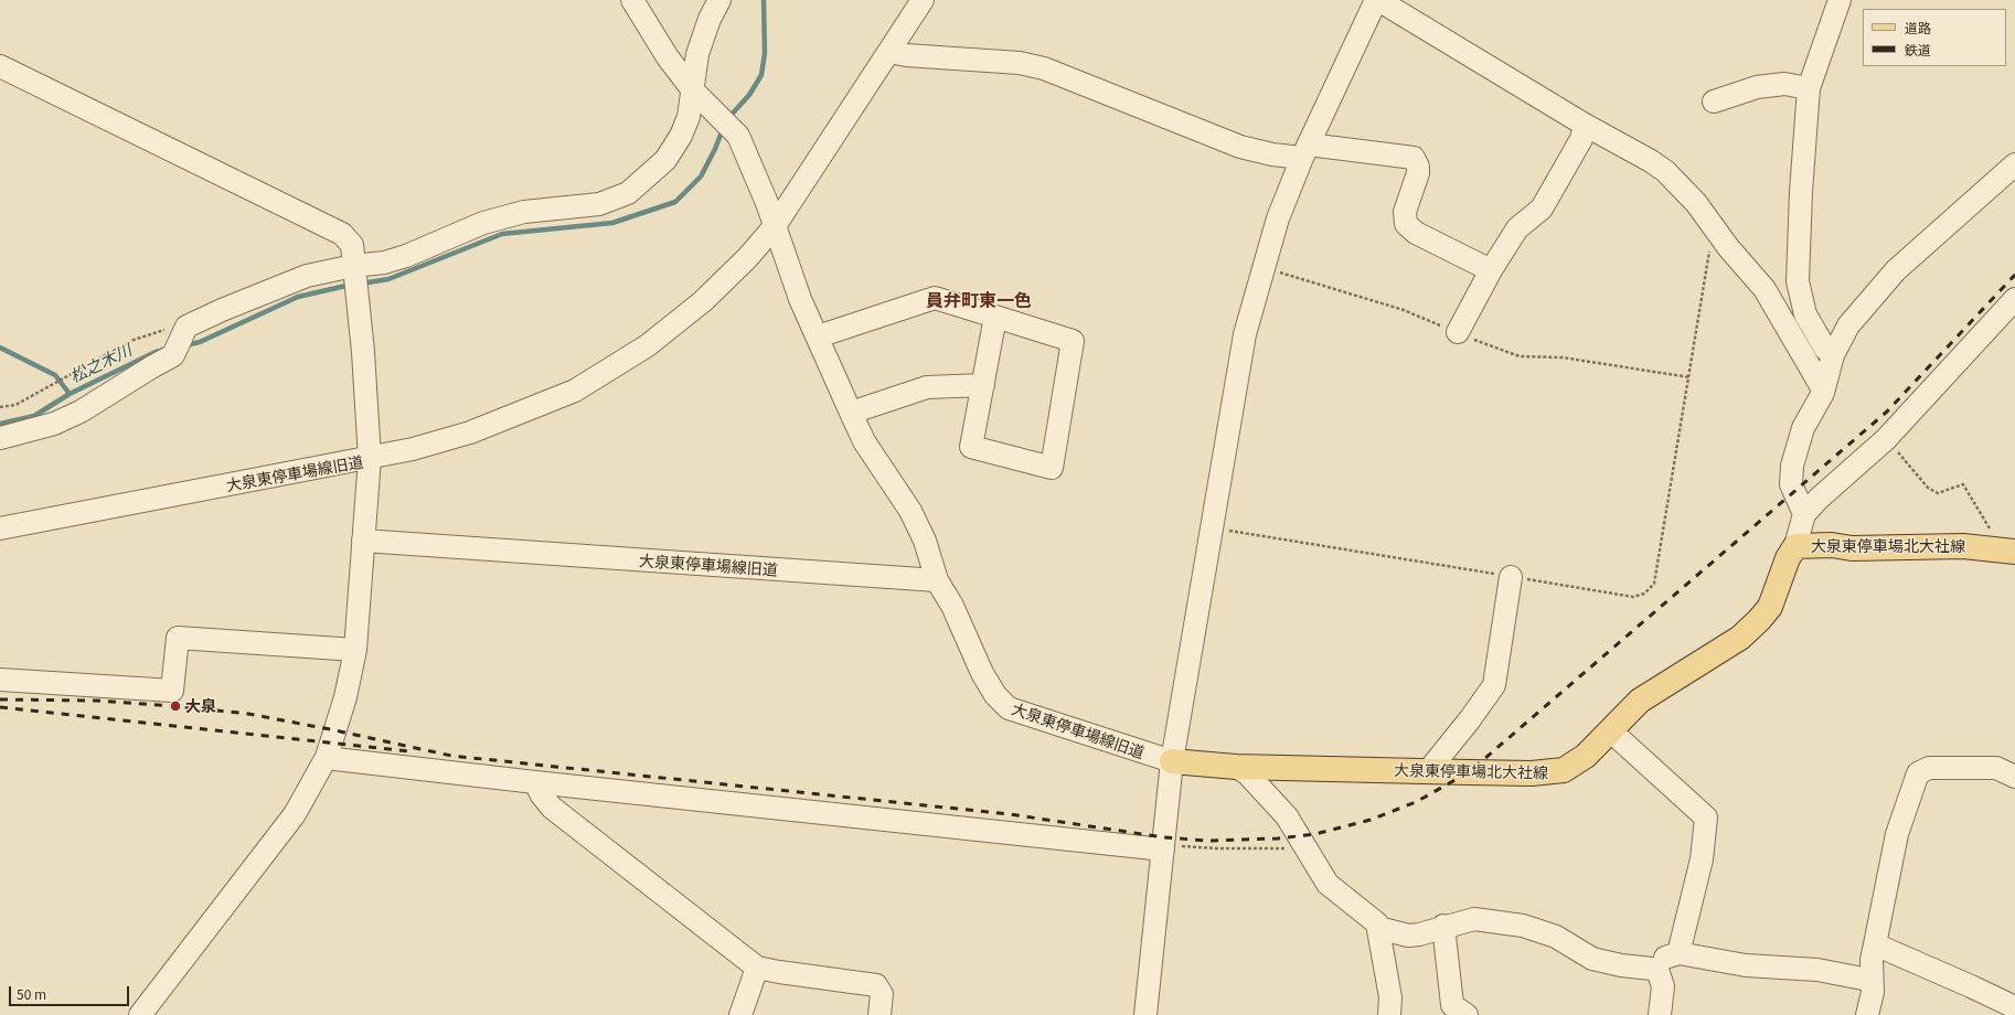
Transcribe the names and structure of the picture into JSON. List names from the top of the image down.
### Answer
{
  "streets": {
    "main road": ["大泉東停車場北大社線"],
    "street": ["大泉東停車場線旧道"]
  },
  "crossings": [
    ["大泉東停車場線旧道", "大泉東停車場北大社線"]
  ],
  "districts": ["員弁町東一色"],
  "water": ["松之木川"],
  "places": ["大泉"],
  "legend": ["道路", "鉄道"],
  "scale_bar": "50 m"
}
